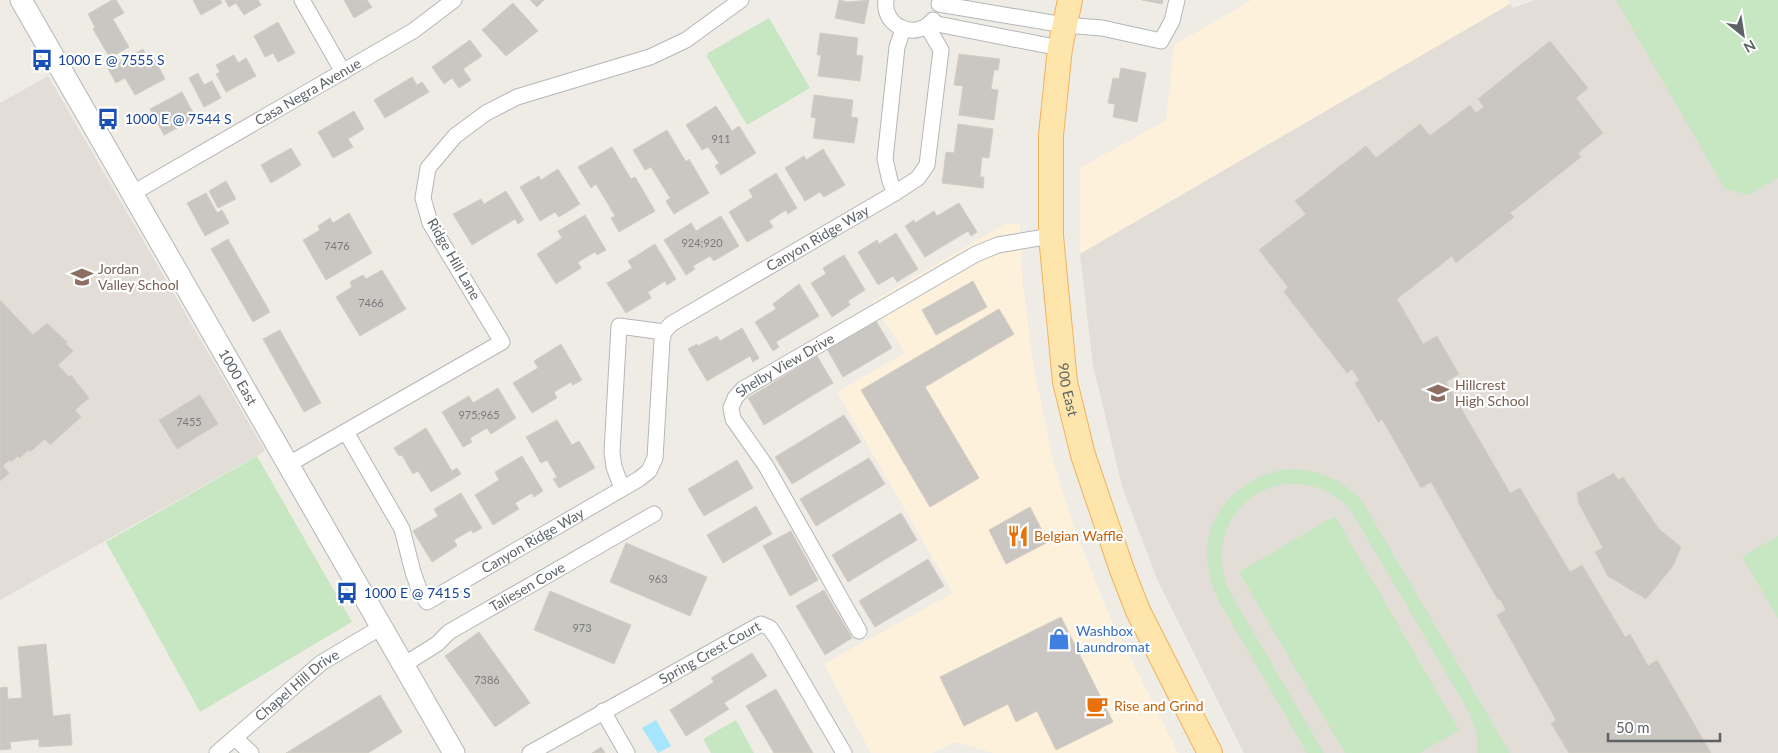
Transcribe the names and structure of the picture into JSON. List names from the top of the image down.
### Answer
{
  "streets": {
    "main road": ["900 East"],
    "street": [
      "Casa Negra Avenue",
      "Canyon Ridge Way",
      "Ridge Hill Lane",
      "Shelby View Drive",
      "1000 East",
      "Taliesen Cove",
      "Spring Crest Court",
      "Chapel Hill Drive"
    ]
  },
  "crossings": [
    ["Casa Negra Avenue", "1000 East"],
    ["Canyon Ridge Way", "Ridge Hill Lane"],
    ["Ridge Hill Lane", "1000 East"],
    ["Shelby View Drive", "900 East"],
    ["1000 East", "Taliesen Cove"],
    ["1000 East", "Chapel Hill Drive"]
  ],
  "places": {
    "bus stop": ["1000 E @ 7555 S", "1000 E @ 7544 S", "1000 E @ 7415 S"],
    "school or university": ["Jordan Valley School", "Hillcrest High School"],
    "restaurant": ["Belgian Waffle"],
    "shop": ["Washbox Laundromat"],
    "cafe": ["Rise and Grind"]
  },
  "house_numbers": [
    "911",
    "924;920",
    "7476",
    "7466",
    "975;965",
    "7455",
    "963",
    "973",
    "7386"
  ],
  "scale_bar": "50 m",
  "north": "bottom right"
}
